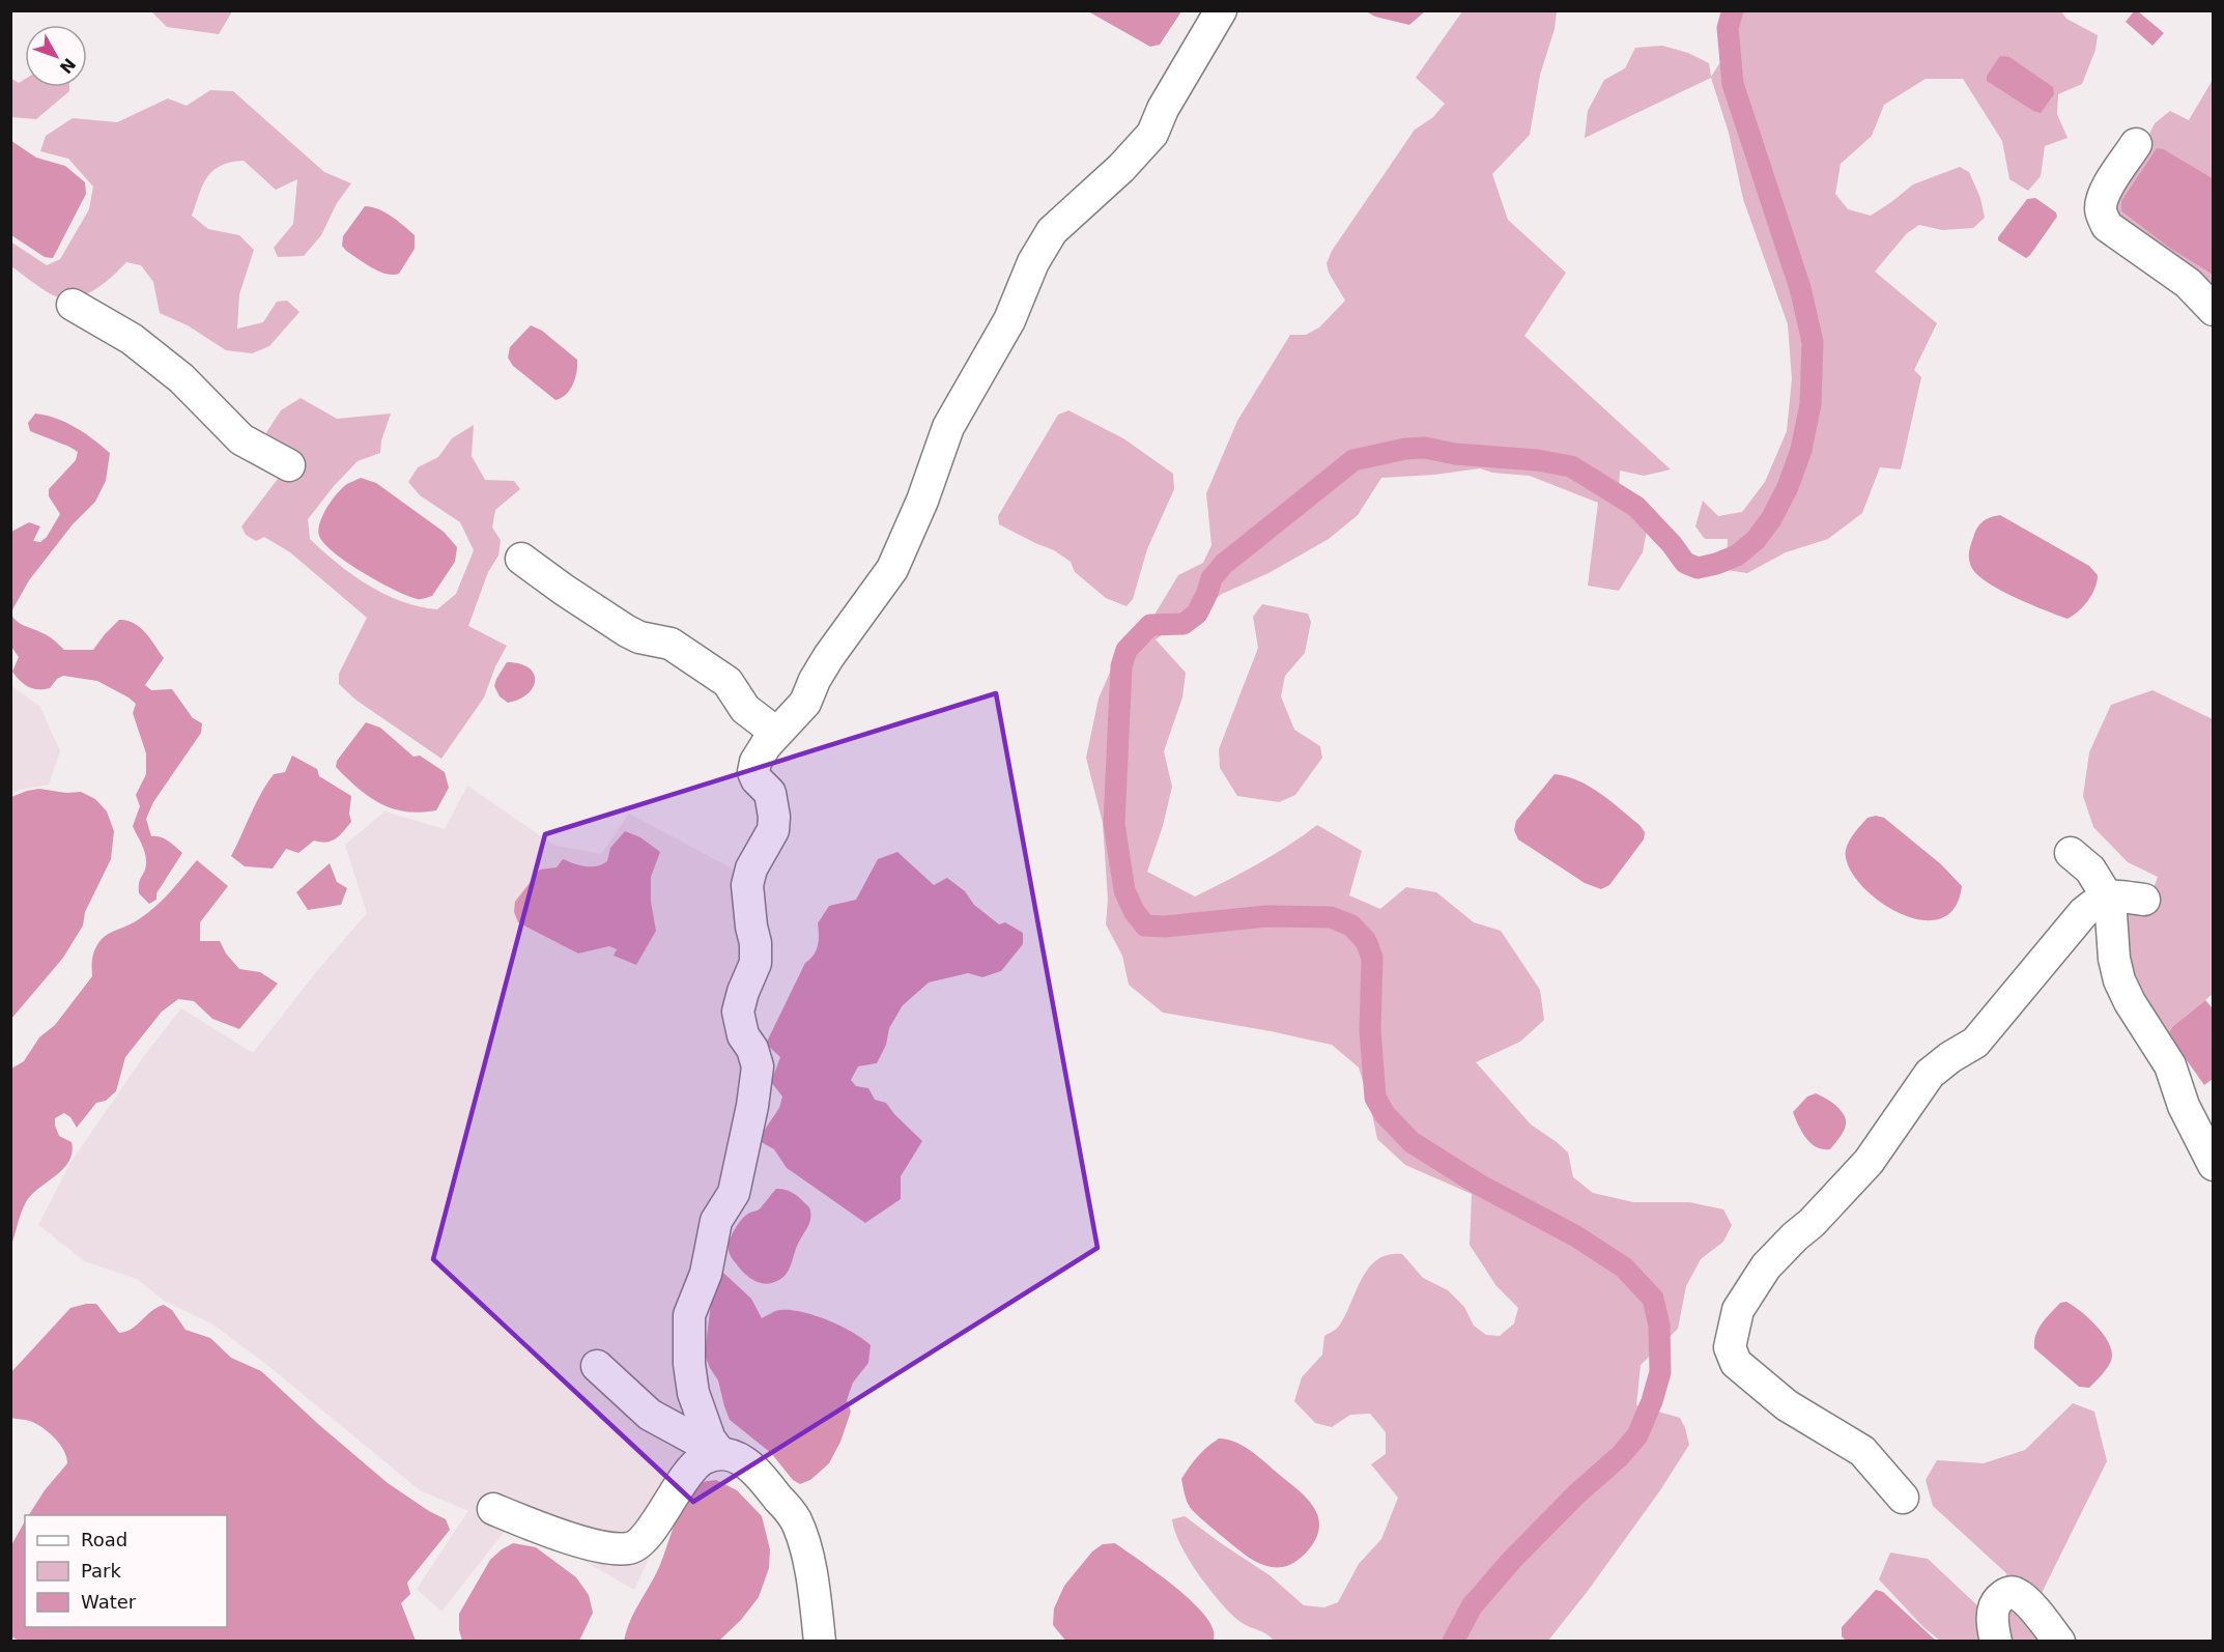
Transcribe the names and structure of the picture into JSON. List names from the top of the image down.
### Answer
{
  "legend": ["Road", "Park", "Water"],
  "north": "bottom right"
}
